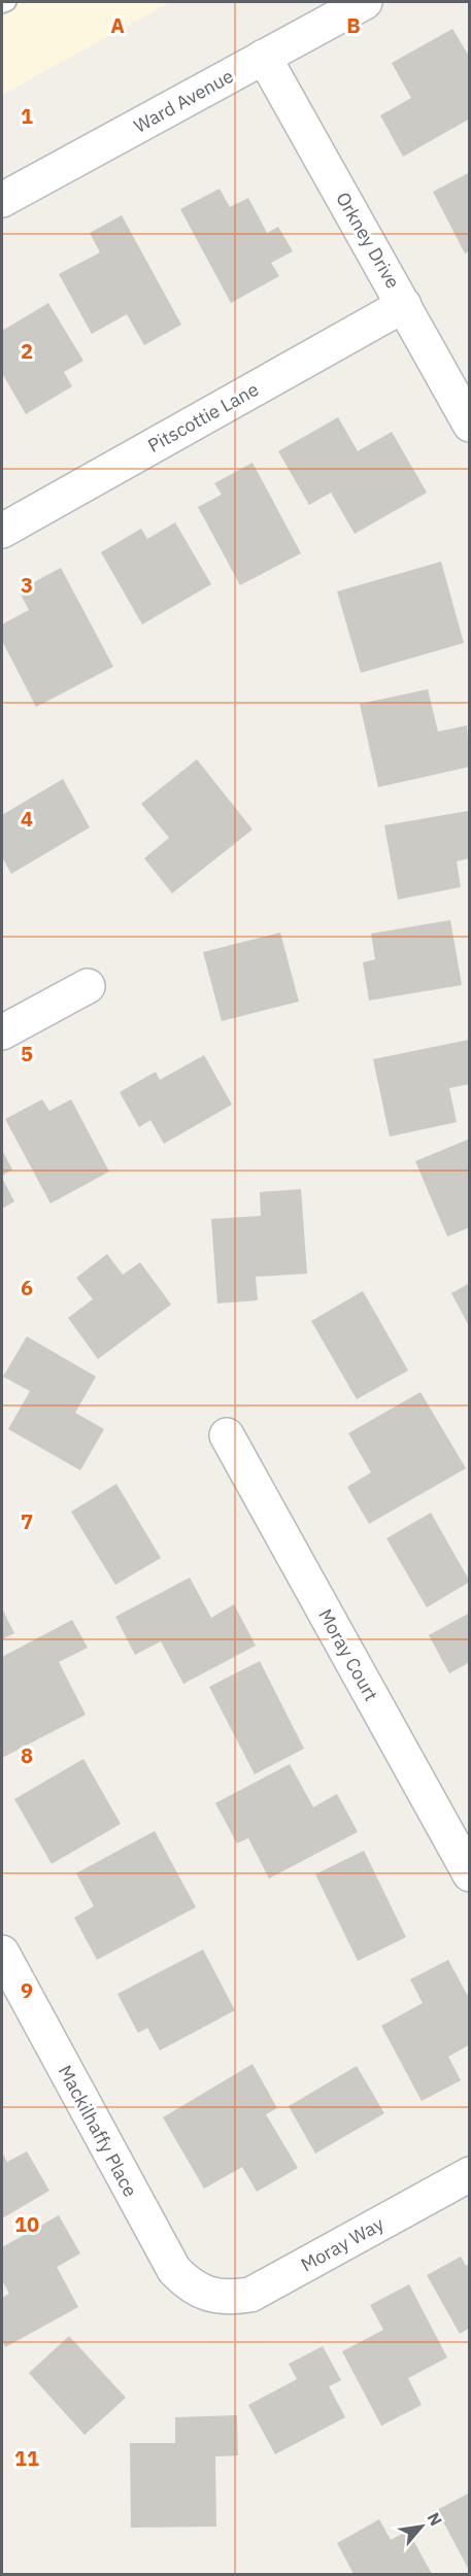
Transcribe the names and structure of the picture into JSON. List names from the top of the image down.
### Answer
{
  "streets": {
    "street": [
      "Ward Avenue",
      "Orkney Drive",
      "Pitscottie Lane",
      "Moray Court",
      "Mackilhaffy Place",
      "Moray Way"
    ]
  },
  "crossings": [
    ["Ward Avenue", "Orkney Drive"],
    ["Orkney Drive", "Pitscottie Lane"],
    ["Mackilhaffy Place", "Moray Way"]
  ],
  "north": "top right",
  "grid": {
    "columns": ["A", "B"],
    "rows": [
      "1",
      "2",
      "3",
      "4",
      "5",
      "6",
      "7",
      "8",
      "9",
      "10",
      "11"
    ]
  }
}
